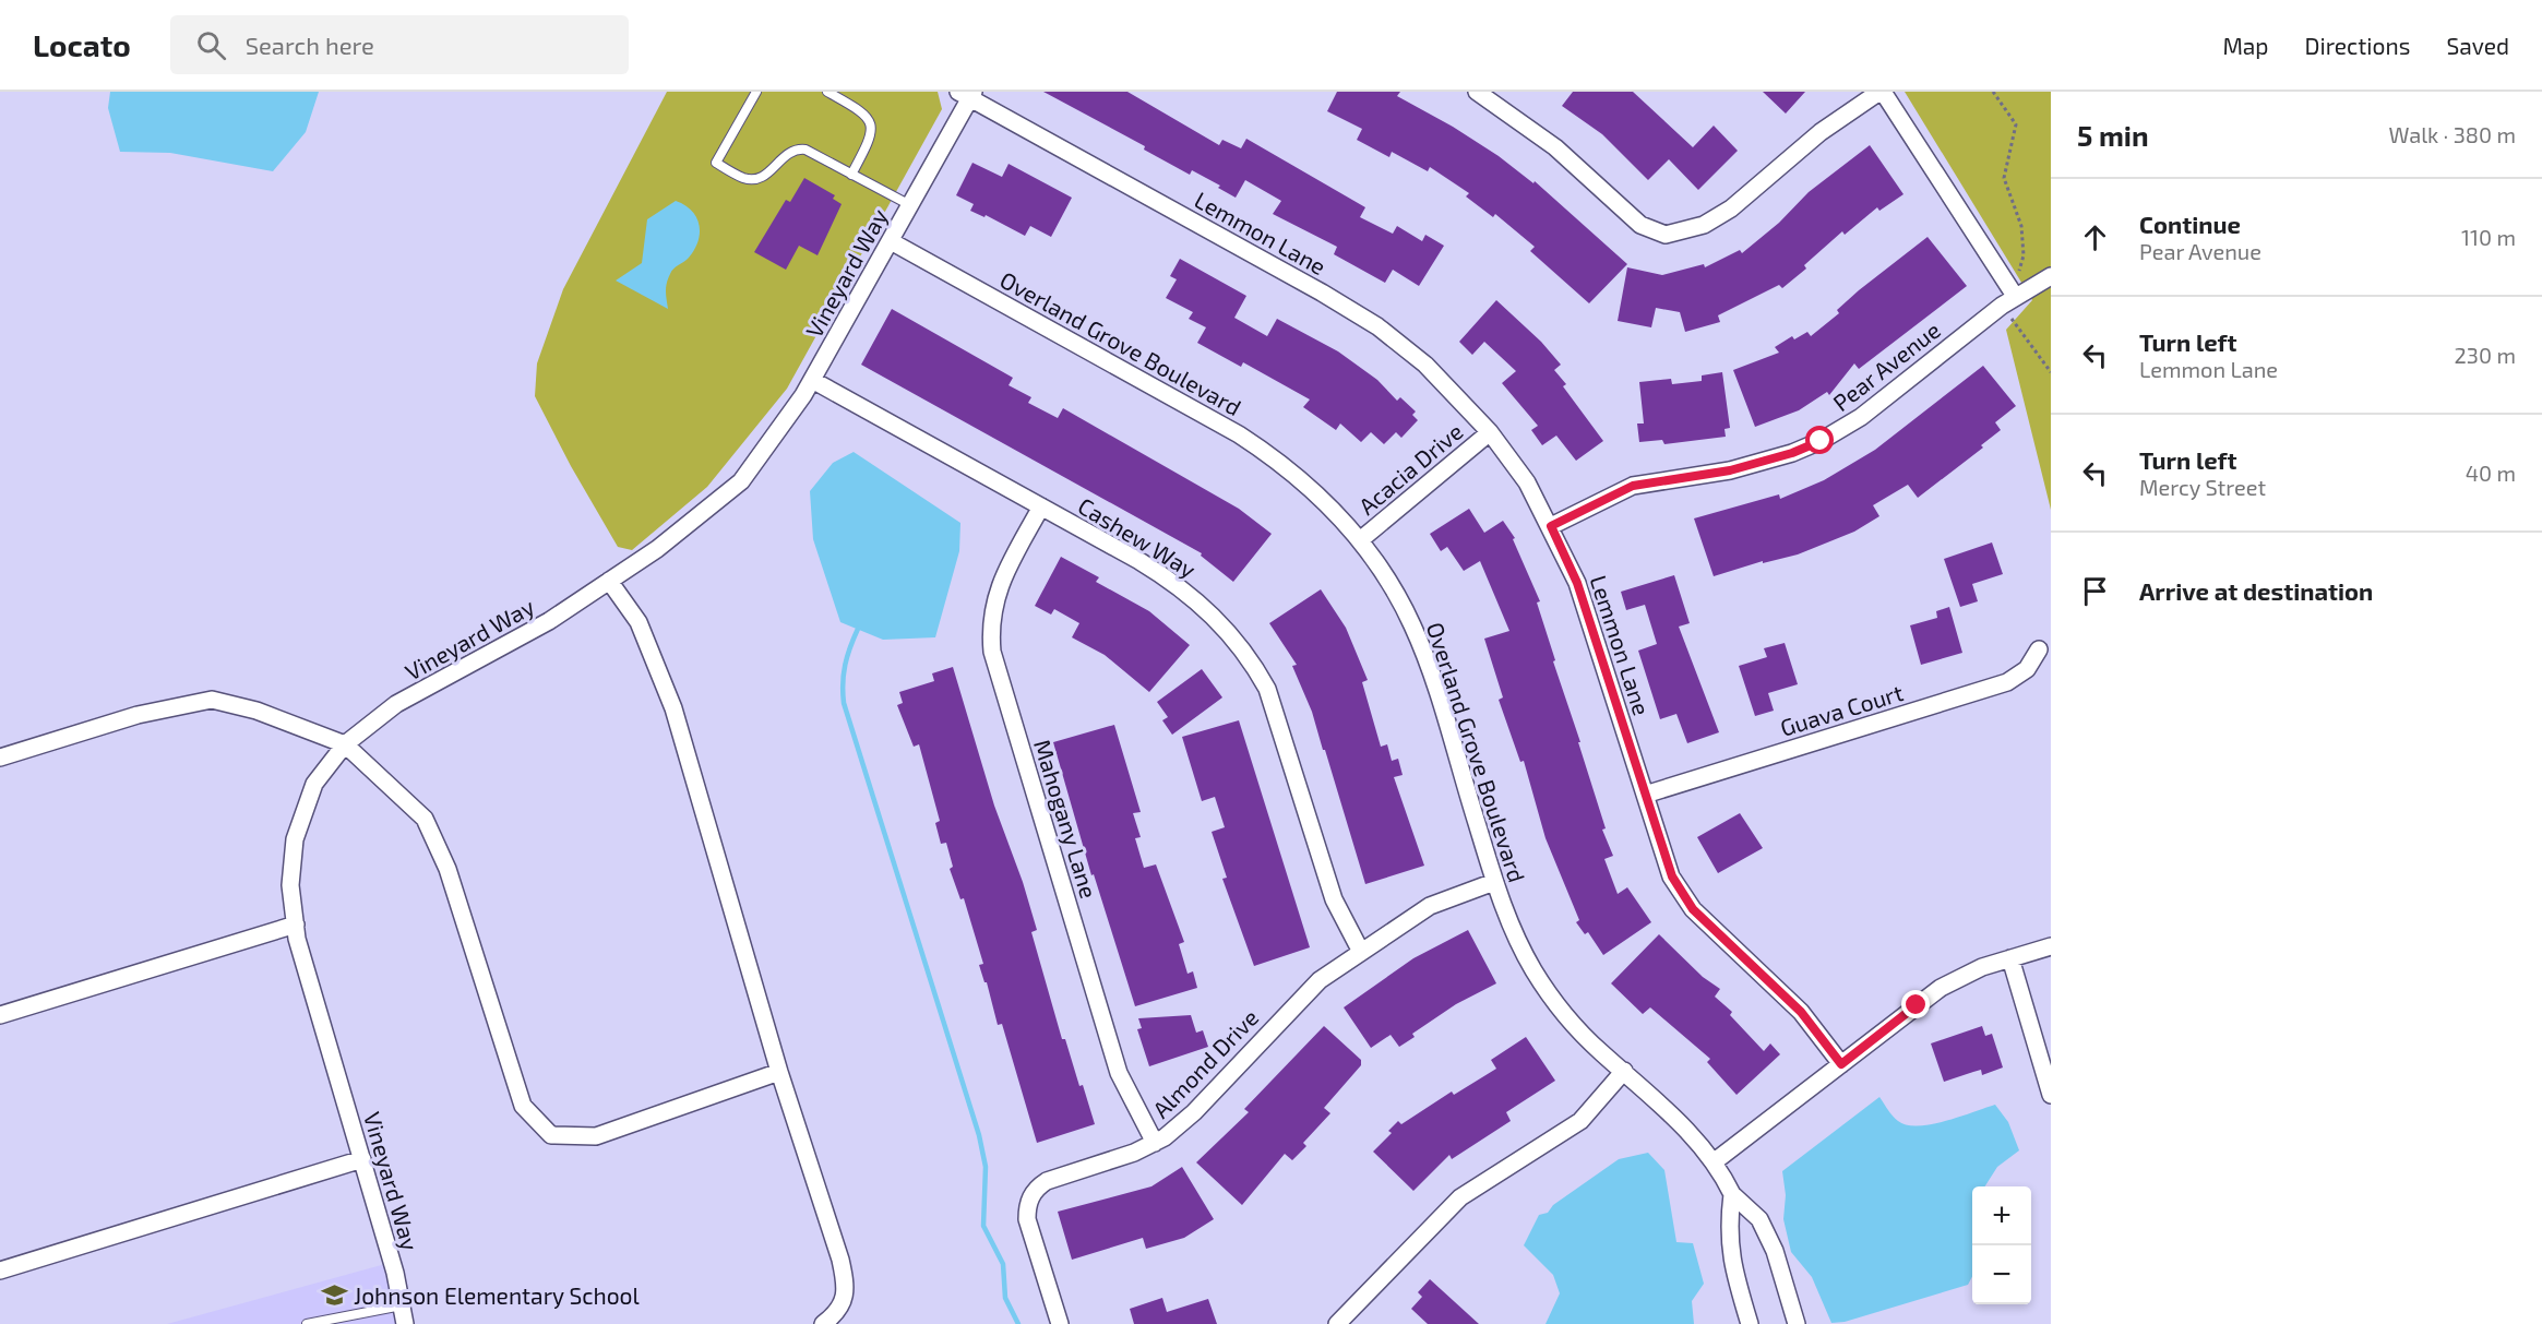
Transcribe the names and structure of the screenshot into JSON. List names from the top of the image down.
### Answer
{
  "streets": {
    "street": [
      "Lemmon Lane",
      "Vineyard Way",
      "Overland Grove Boulevard",
      "Pear Avenue",
      "Acacia Drive",
      "Cashew Way",
      "Guava Court",
      "Mahogany Lane",
      "Almond Drive"
    ]
  },
  "crossings": [
    ["Lemmon Lane", "Vineyard Way"],
    ["Lemmon Lane", "Pear Avenue"],
    ["Lemmon Lane", "Acacia Drive"],
    ["Lemmon Lane", "Guava Court"],
    ["Vineyard Way", "Overland Grove Boulevard"],
    ["Vineyard Way", "Cashew Way"],
    ["Overland Grove Boulevard", "Acacia Drive"],
    ["Overland Grove Boulevard", "Almond Drive"],
    ["Cashew Way", "Mahogany Lane"],
    ["Cashew Way", "Almond Drive"],
    ["Mahogany Lane", "Almond Drive"]
  ],
  "places": {
    "school or university": ["Johnson Elementary School"]
  },
  "page": {
    "header": "Locato",
    "search": "Search here",
    "nav": ["Map", "Directions", "Saved"],
    "heading": ["5 min", "Walk · 380 m"],
    "list": [
      ["Continue", "Pear Avenue", "110 m"],
      ["Turn left", "Lemmon Lane", "230 m"],
      ["Turn left", "Mercy Street", "40 m"],
      "Arrive at destination"
    ],
    "map_buttons": ["+", "−"]
  }
}
